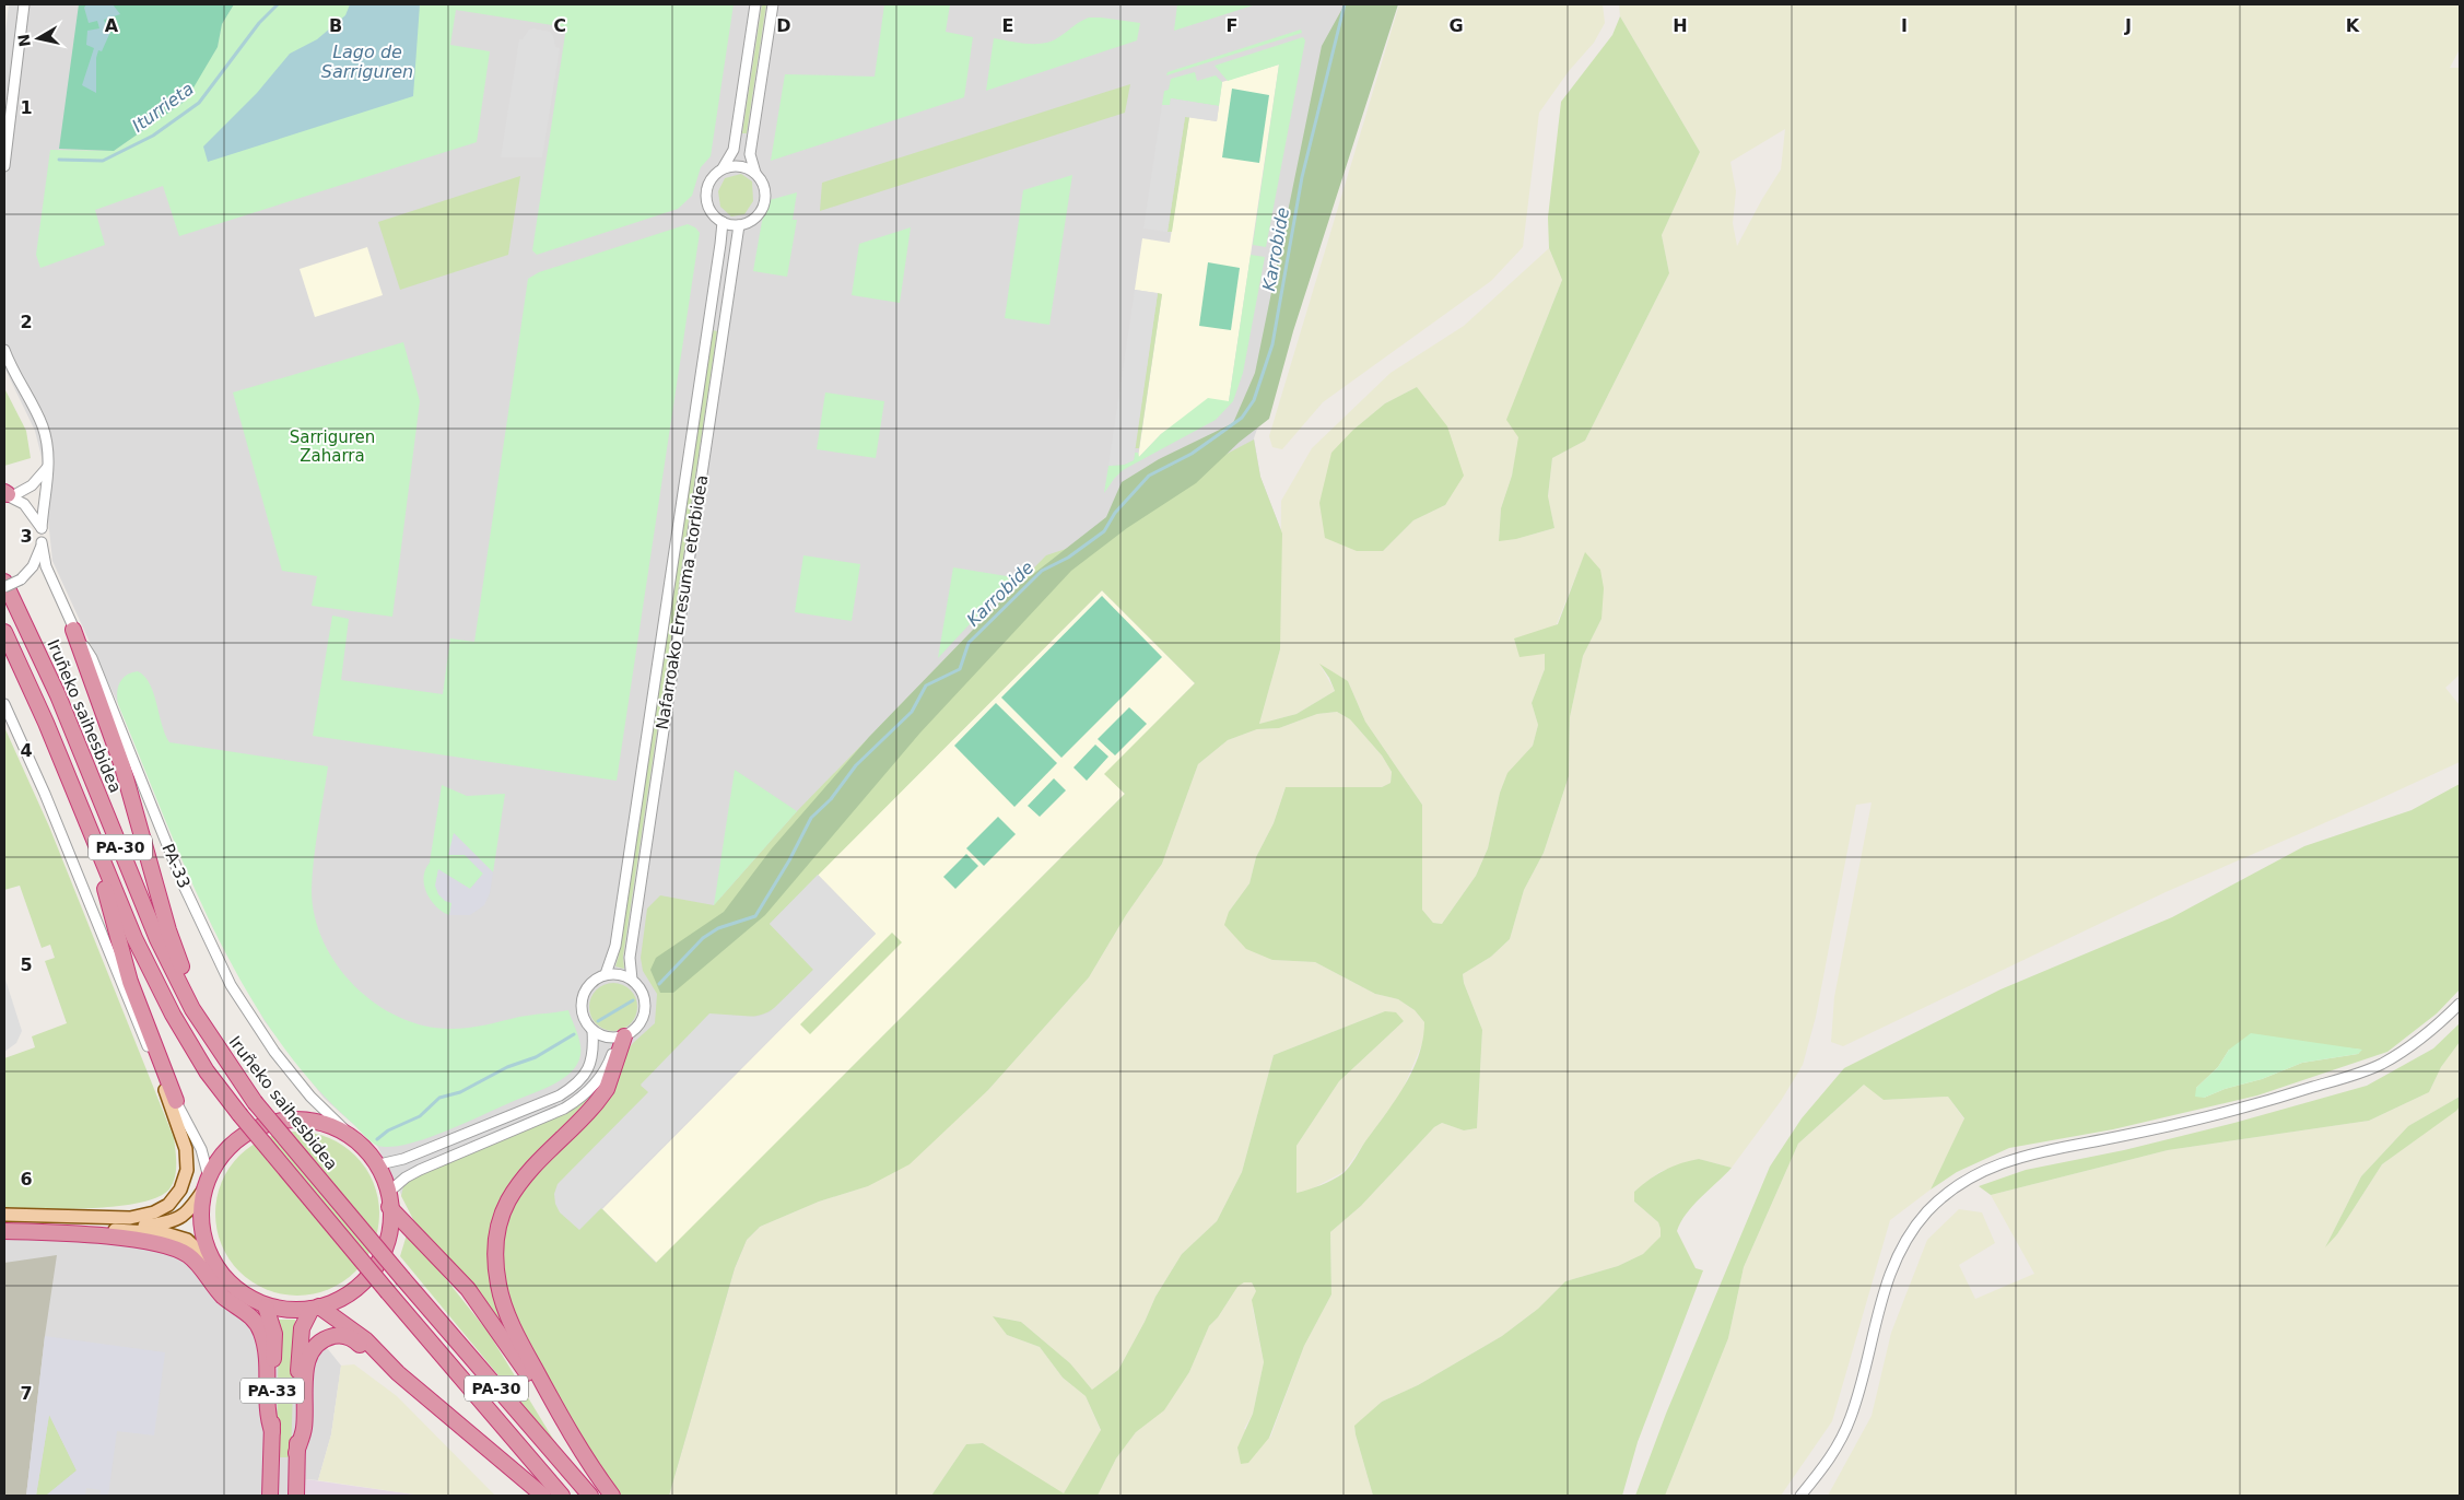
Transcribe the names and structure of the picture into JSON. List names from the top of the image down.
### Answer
{
  "streets": {
    "highway": ["Iruñeko saihesbidea", "PA-30", "PA-33"],
    "street": ["Nafarroako Erresuma etorbidea"]
  },
  "water": ["Lago de Sarriguren", "Iturrieta", "Karrobide"],
  "parks": ["Sarriguren Zaharra"],
  "north": "left",
  "grid": {
    "columns": [
      "A",
      "B",
      "C",
      "D",
      "E",
      "F",
      "G",
      "H",
      "I",
      "J",
      "K"
    ],
    "rows": [
      "1",
      "2",
      "3",
      "4",
      "5",
      "6",
      "7"
    ]
  }
}
